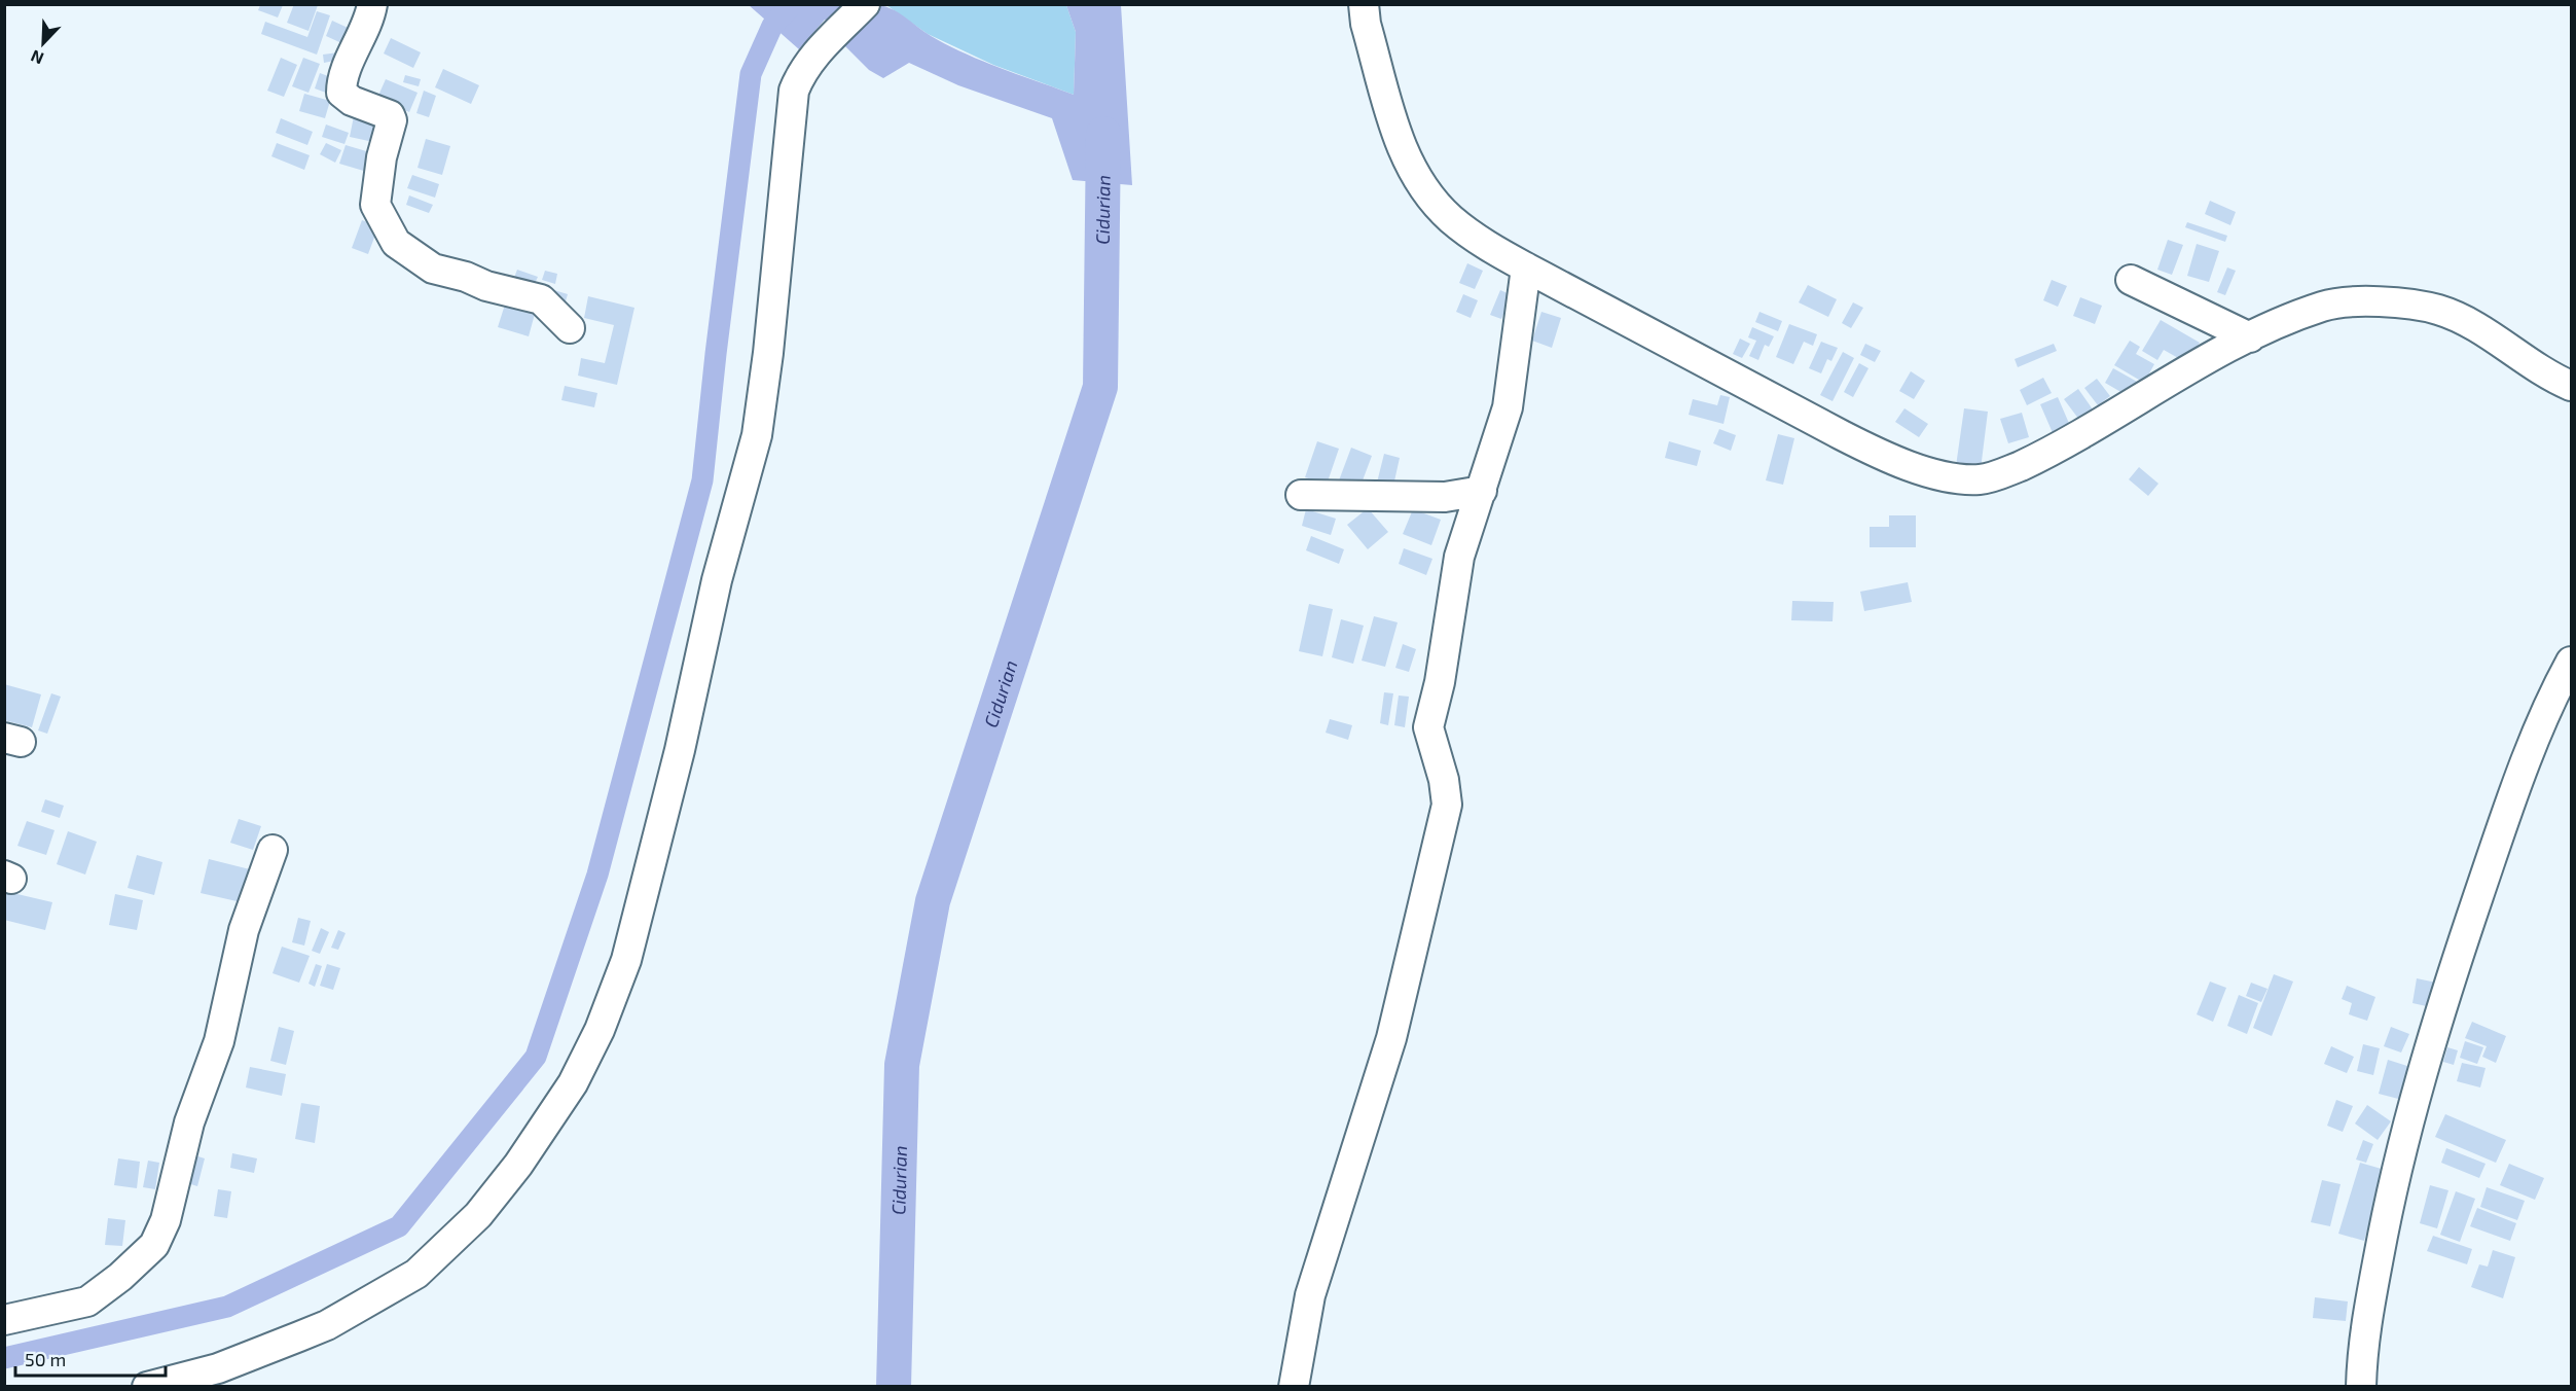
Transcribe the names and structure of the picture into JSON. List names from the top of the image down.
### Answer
{
  "water": ["Cidurian"],
  "scale_bar": "50 m",
  "north": "bottom left"
}
